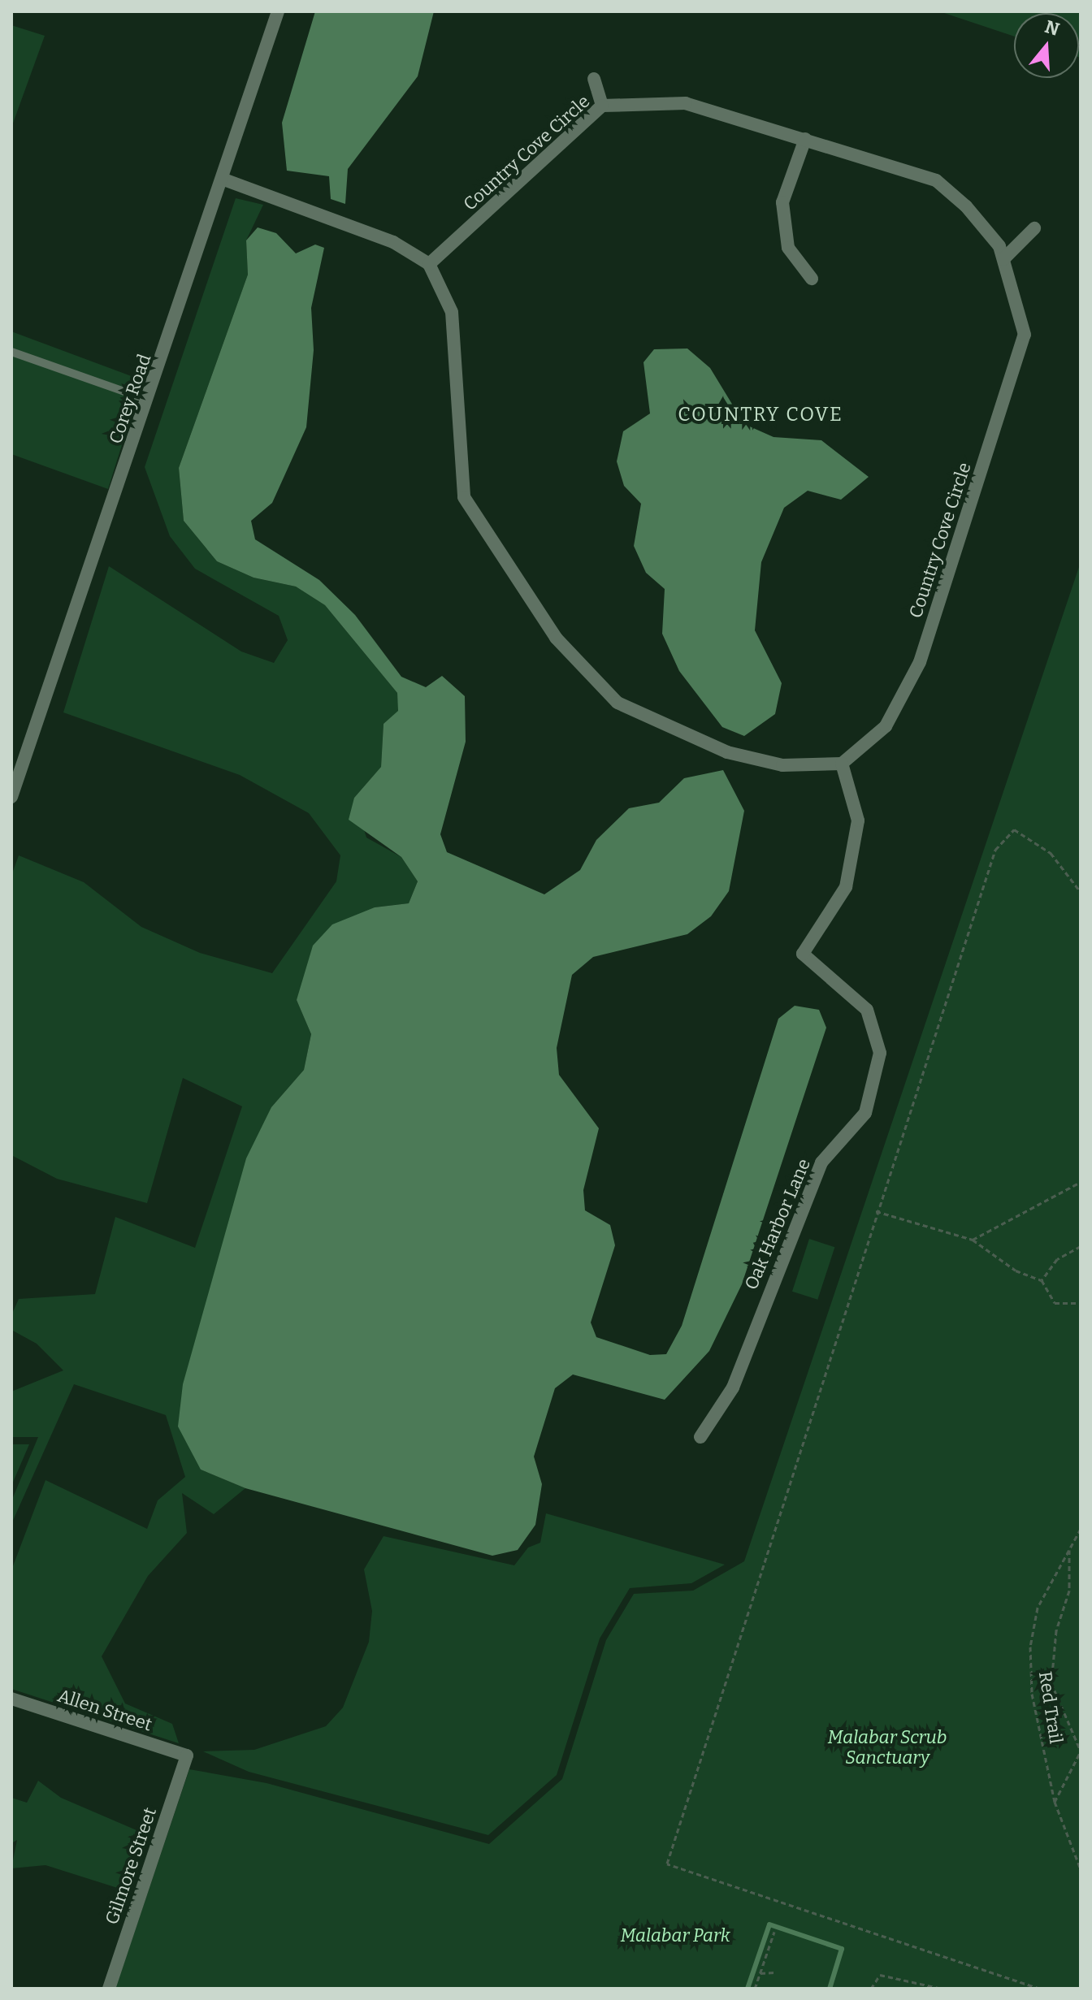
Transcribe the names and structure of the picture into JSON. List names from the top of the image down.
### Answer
{
  "streets": {
    "street": [
      "Country Cove Circle",
      "Corey Road",
      "Oak Harbor Lane",
      "Allen Street",
      "Gilmore Street"
    ],
    "path": ["Red Trail"]
  },
  "crossings": [
    ["Country Cove Circle", "Oak Harbor Lane"],
    ["Allen Street", "Gilmore Street"]
  ],
  "districts": ["COUNTRY COVE"],
  "parks": ["Malabar Scrub Sanctuary", "Malabar Park"],
  "north": "top"
}
